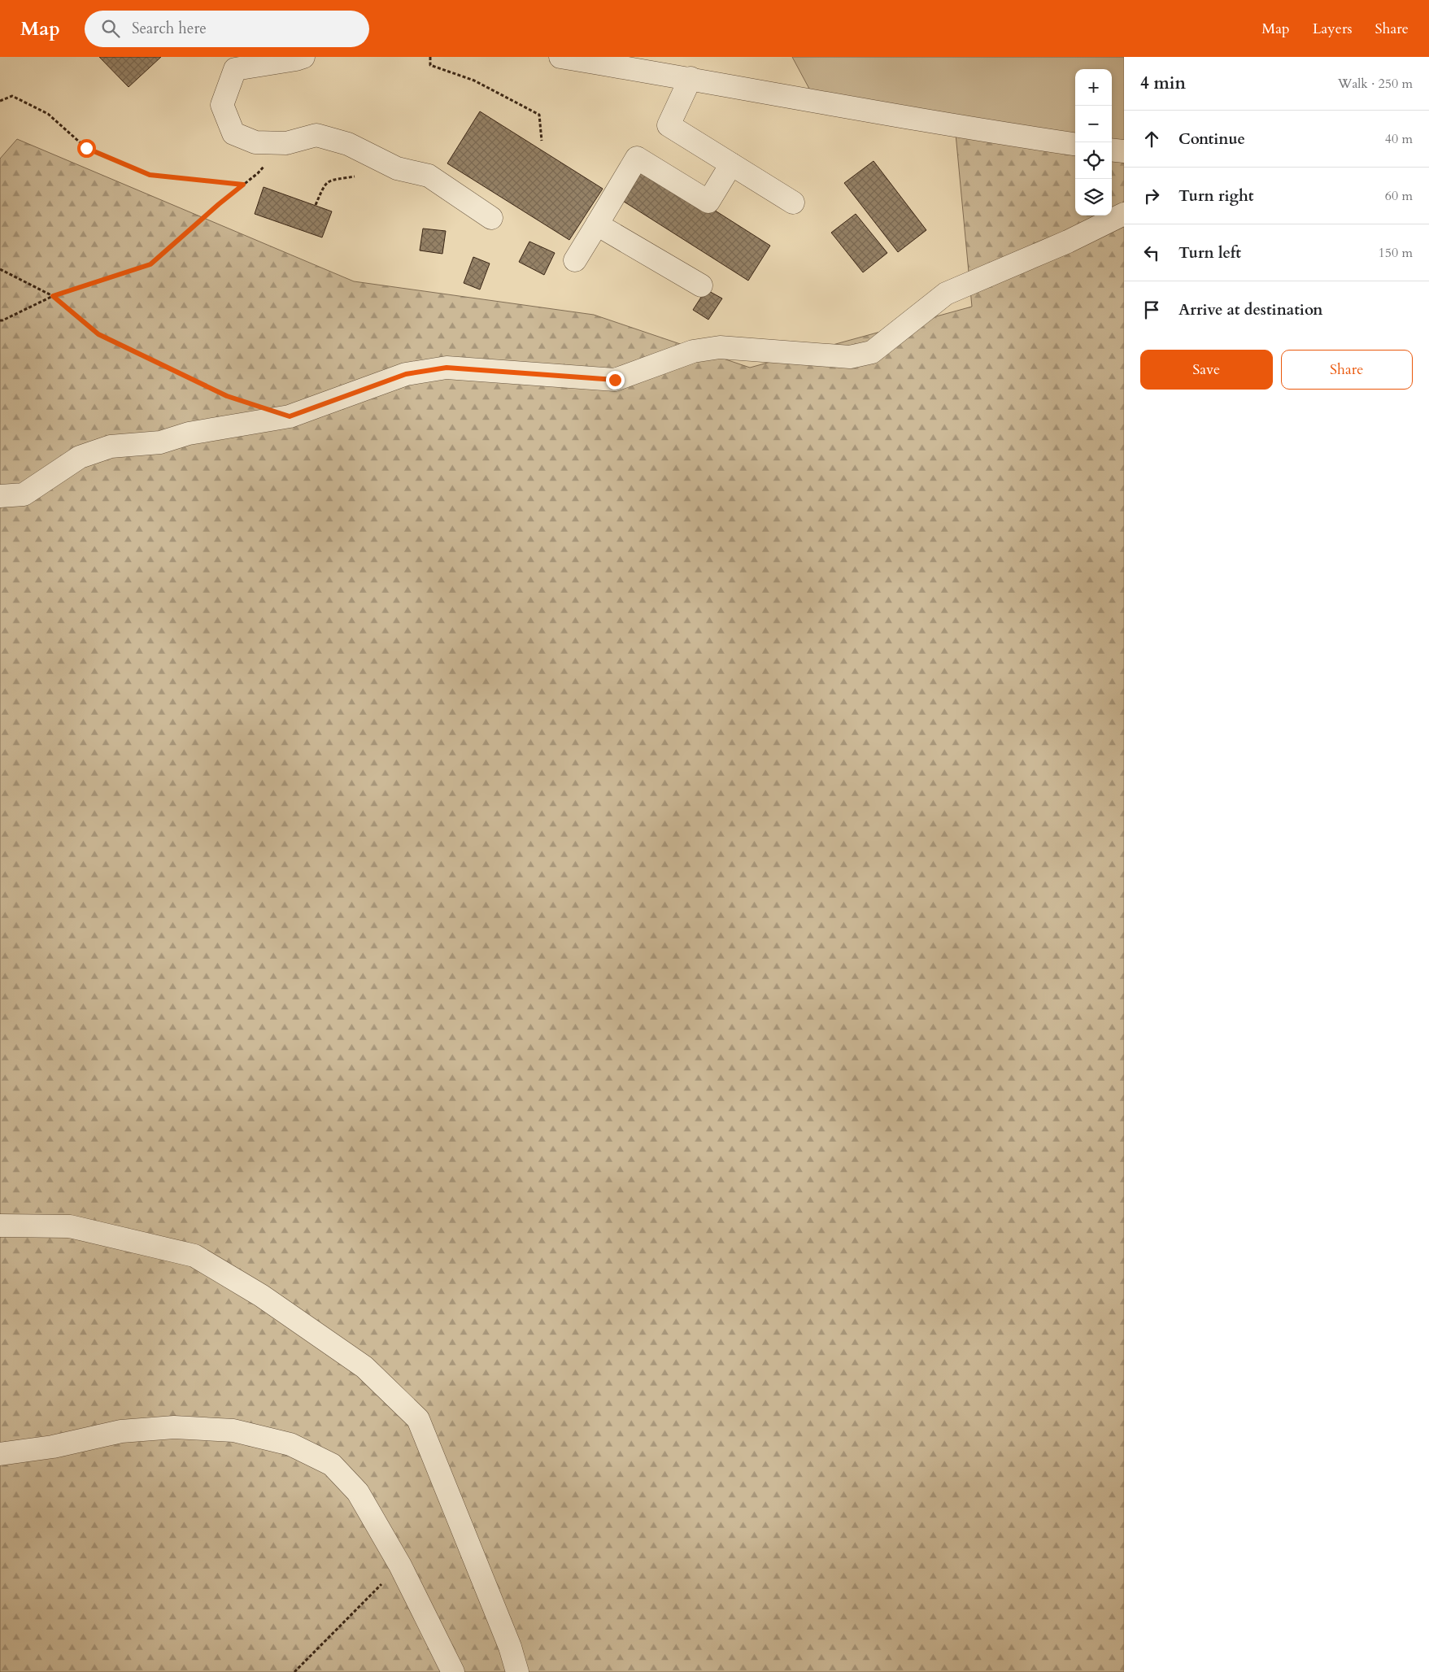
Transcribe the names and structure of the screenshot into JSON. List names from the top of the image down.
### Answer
{
  "page": {
    "header": "Map",
    "search": "Search here",
    "nav": ["Map", "Layers", "Share"],
    "heading": ["4 min", "Walk · 250 m"],
    "map_buttons": ["+", "−"],
    "list": [
      ["Continue", "40 m"],
      ["Turn right", "60 m"],
      ["Turn left", "150 m"],
      "Arrive at destination"
    ],
    "buttons": ["Save", "Share"]
  }
}
